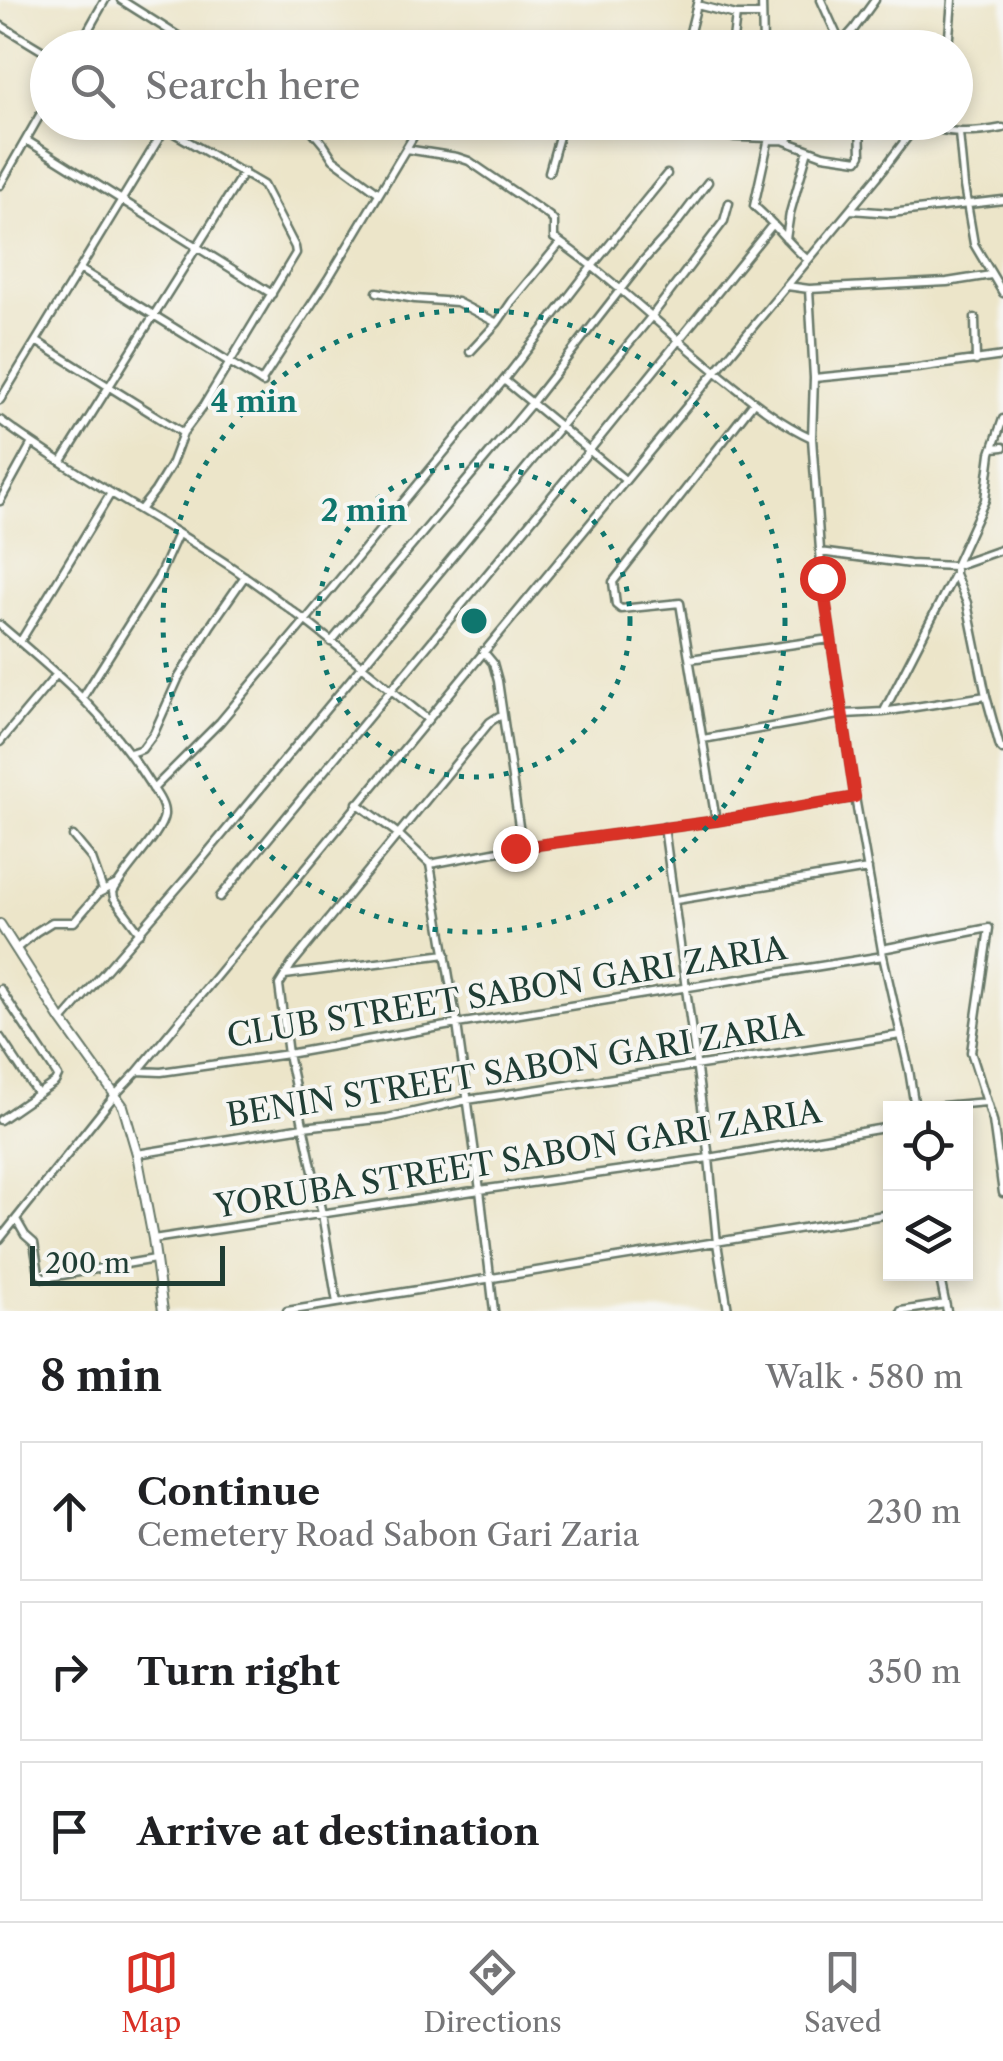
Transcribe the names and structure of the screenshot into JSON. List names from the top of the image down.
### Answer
{
  "streets": {
    "street": ["CLUB STREET SABON GARI ZARIA", "BENIN STREET SABON GARI ZARIA", "YORUBA STREET SABON GARI ZARIA"]
  },
  "scale_bar": "200 m",
  "page": {
    "search": "Search here",
    "scale": "200 m",
    "heading": ["8 min", "Walk · 580 m"],
    "list": [
      ["Continue", "Cemetery Road Sabon Gari Zaria", "230 m"],
      ["Turn right", "350 m"],
      "Arrive at destination"
    ],
    "nav": ["Map", "Directions", "Saved"]
  },
  "rings": ["4 min", "2 min"]
}
